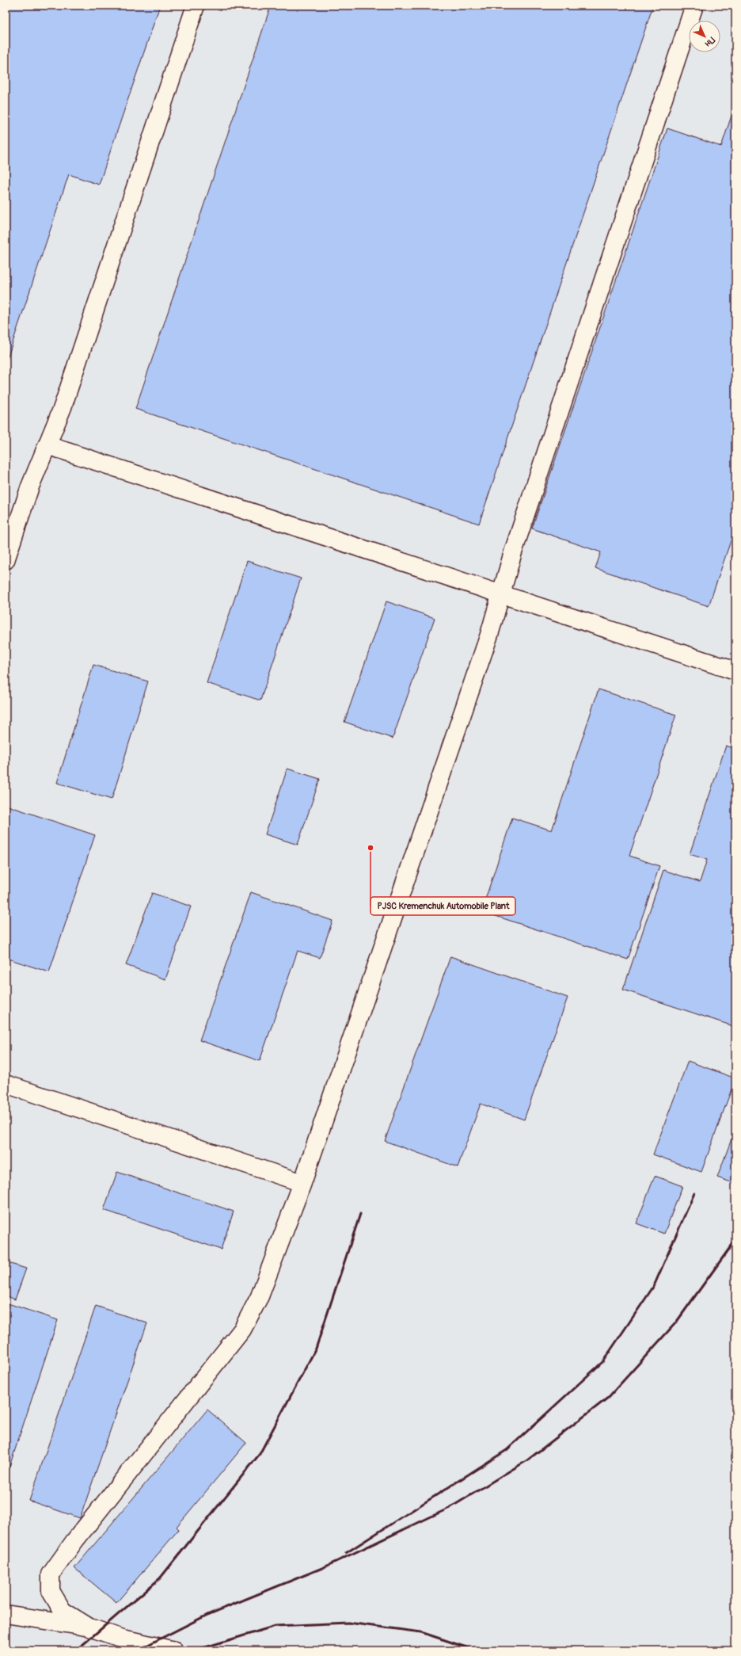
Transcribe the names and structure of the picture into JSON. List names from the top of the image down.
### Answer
{
  "places": ["PJSC Kremenchuk Automobile Plant"],
  "north": "bottom right"
}
